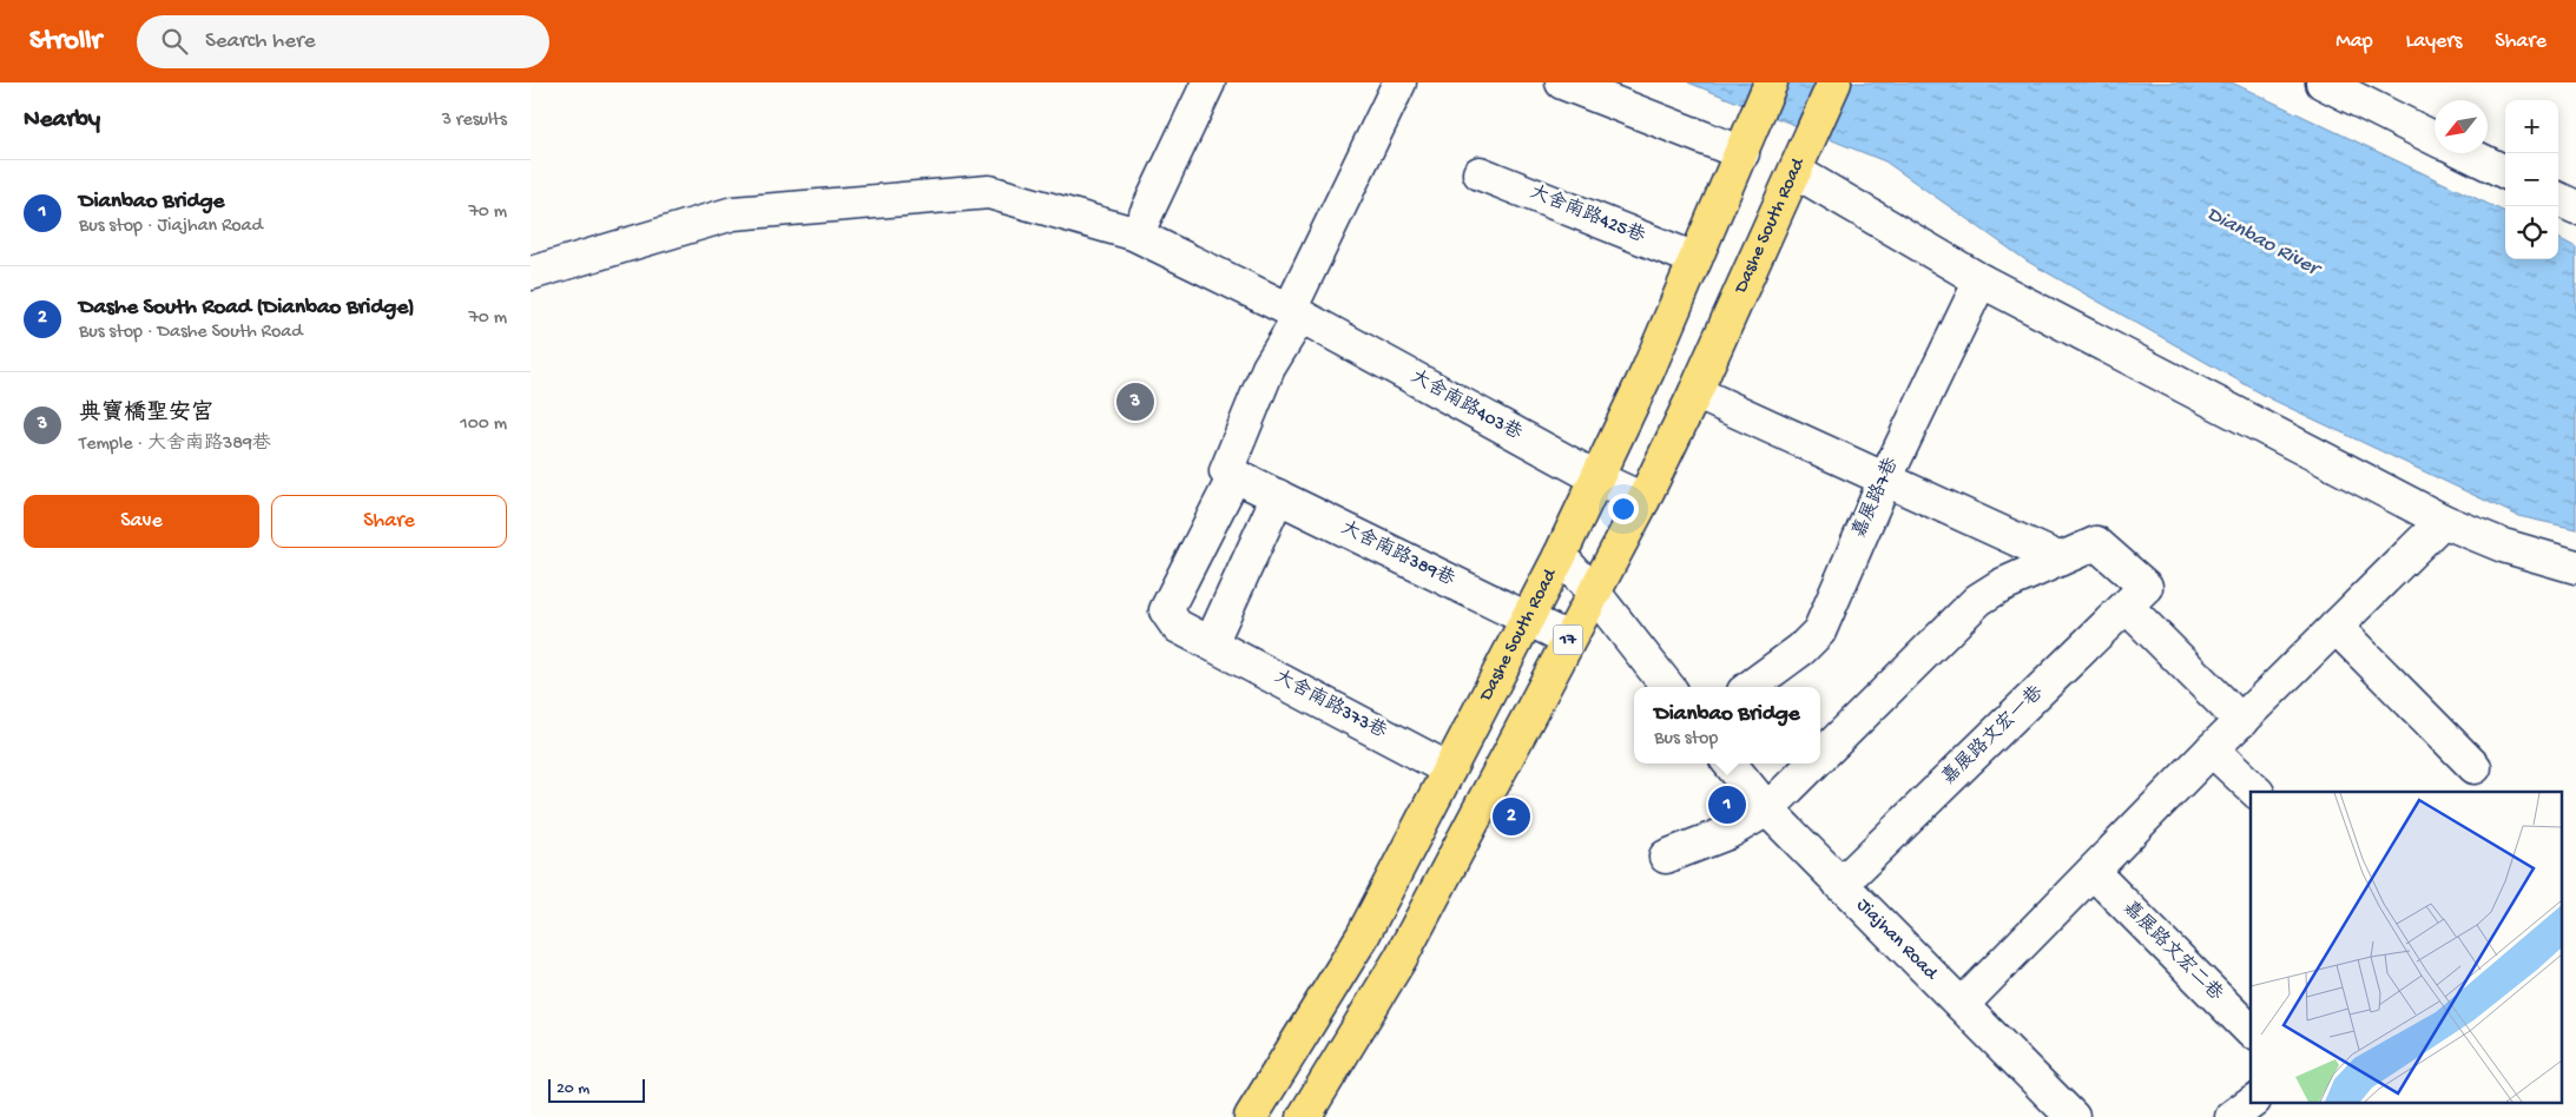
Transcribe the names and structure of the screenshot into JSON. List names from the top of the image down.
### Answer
{
  "streets": {
    "main road": ["Dashe South Road", "17"],
    "street": [
      "大舍南路425巷",
      "大舍南路403巷",
      "嘉展路7巷",
      "大舍南路389巷",
      "大舍南路373巷",
      "嘉展路文宏一巷",
      "Jiajhan Road",
      "嘉展路文宏二巷"
    ]
  },
  "crossings": [
    ["大舍南路425巷", "Dashe South Road"],
    ["Dashe South Road", "大舍南路403巷"],
    ["Dashe South Road", "大舍南路389巷"],
    ["Dashe South Road", "17"],
    ["Dashe South Road", "大舍南路373巷"],
    ["大舍南路389巷", "大舍南路373巷"],
    ["嘉展路文宏一巷", "Jiajhan Road"]
  ],
  "water": ["Dianbao River"],
  "scale_bar": "20 m",
  "north": "bottom left",
  "page": {
    "header": "Strollr",
    "search": "Search here",
    "nav": ["Map", "Layers", "Share"],
    "heading": ["Nearby", "3 results"],
    "map_buttons": ["+", "−"],
    "list": [
      {
        "mark": "1",
        "name": "Dianbao Bridge",
        "note": "Bus stop · Jiajhan Road",
        "value": "70 m"
      },
      {
        "mark": "2",
        "name": "Dashe South Road (Dianbao Bridge)",
        "note": "Bus stop · Dashe South Road",
        "value": "70 m"
      },
      {
        "mark": "3",
        "name": "典寶橋聖安宮",
        "note": "Temple · 大舍南路389巷",
        "value": "100 m"
      }
    ],
    "pins": ["3", "1", "2"],
    "buttons": ["Save", "Share"],
    "popup": ["Dianbao Bridge", "Bus stop"],
    "scale": "20 m"
  }
}
